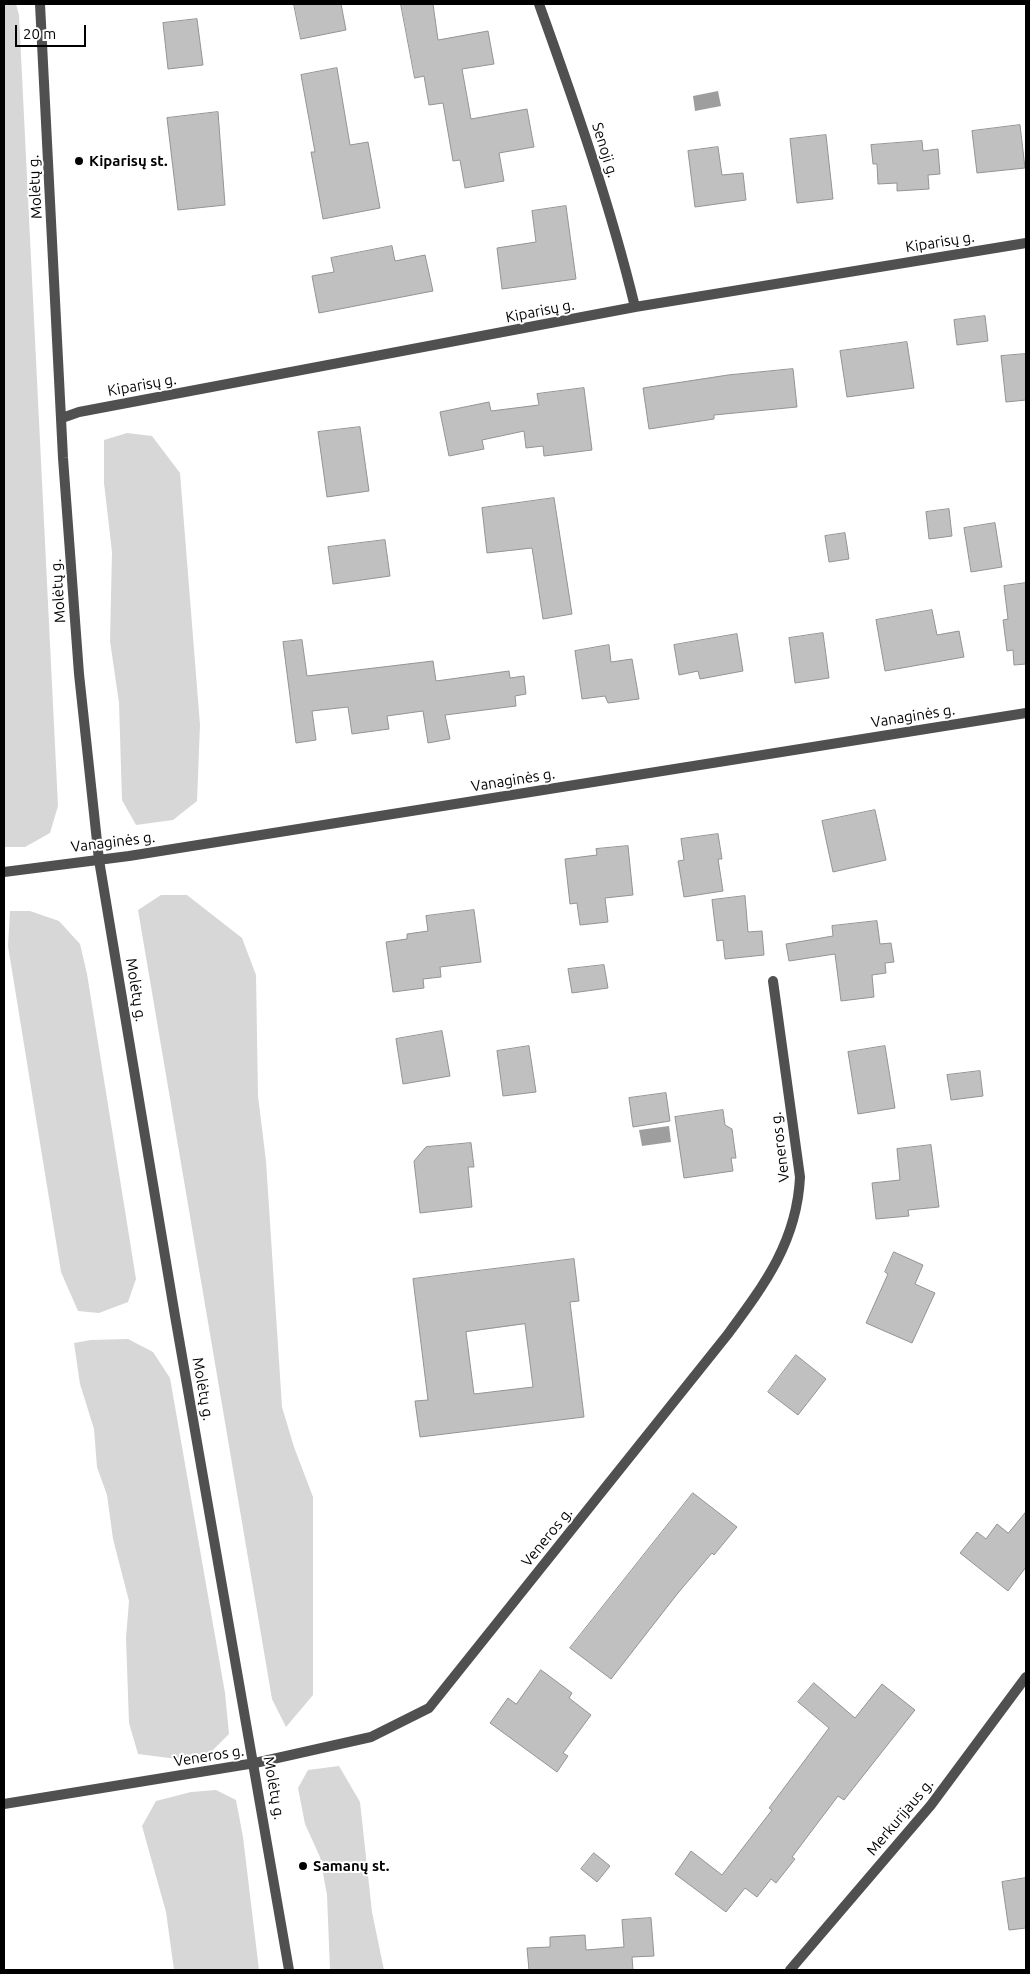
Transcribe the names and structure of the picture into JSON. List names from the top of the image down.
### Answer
{
  "streets": {
    "street": [
      "Senoji g.",
      "Molėtų g.",
      "Kiparisų g.",
      "Vanaginės g.",
      "Veneros g.",
      "Merkurijaus g."
    ]
  },
  "crossings": [
    ["Senoji g.", "Kiparisų g."],
    ["Molėtų g.", "Kiparisų g."],
    ["Molėtų g.", "Vanaginės g."],
    ["Molėtų g.", "Veneros g."]
  ],
  "places": ["Kiparisų st.", "Samanų st."],
  "scale_bar": "20 m"
}
